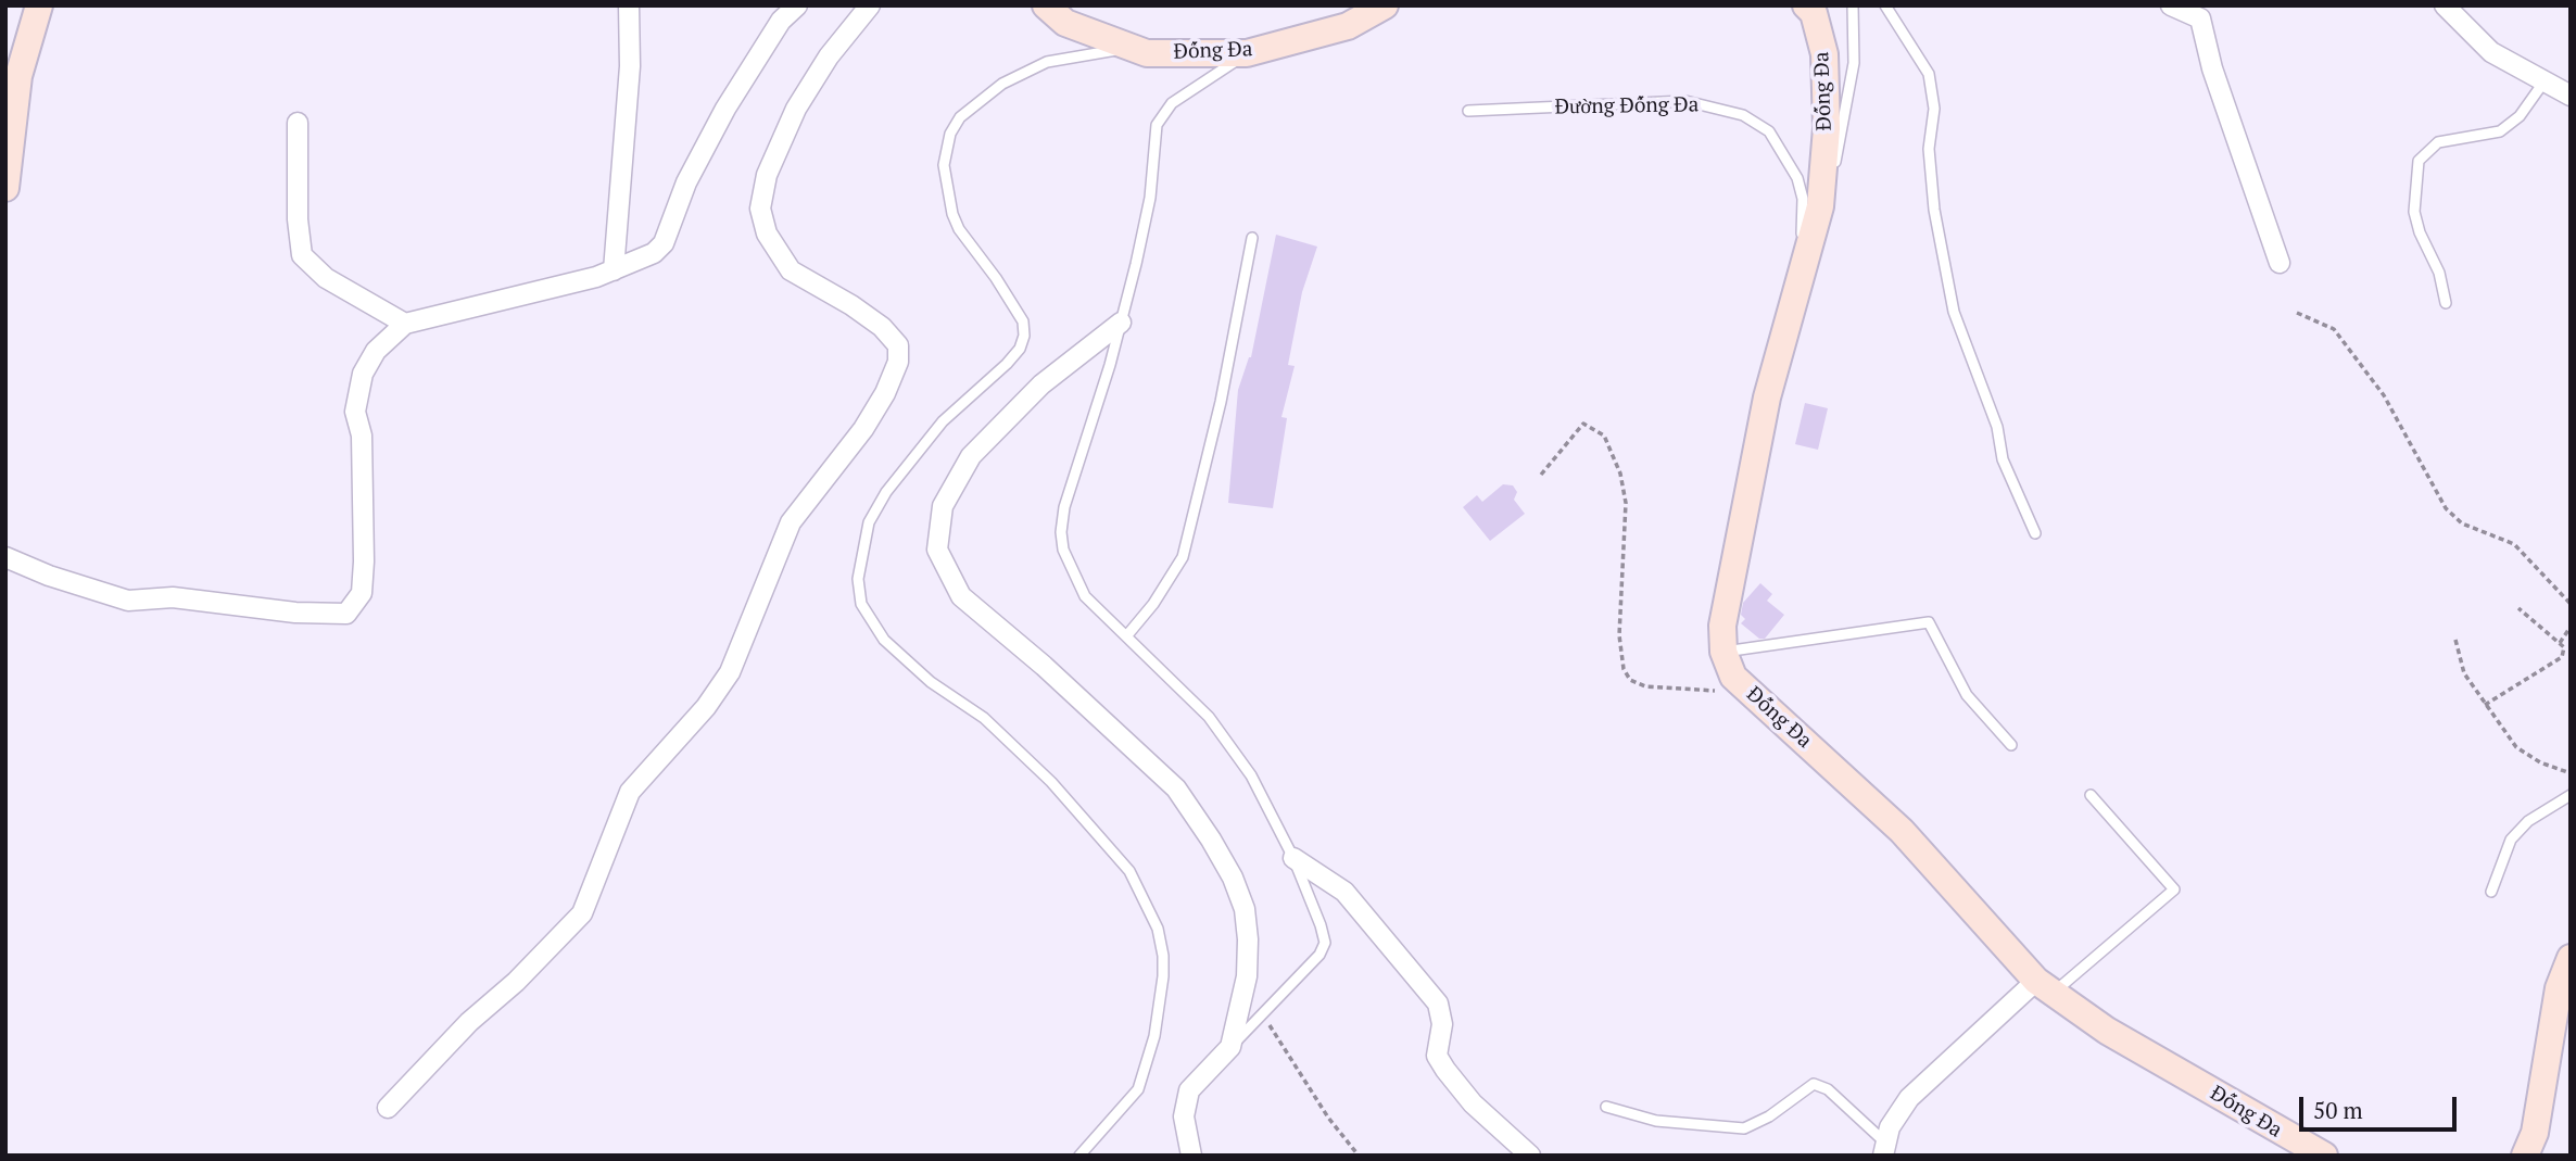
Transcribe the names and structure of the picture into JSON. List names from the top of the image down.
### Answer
{
  "streets": {
    "street": ["Đống Đa"],
    "lane": ["Đường Đống Đa"]
  },
  "crossings": [
    ["Đống Đa", "Đường Đống Đa"]
  ],
  "scale_bar": "50 m"
}
